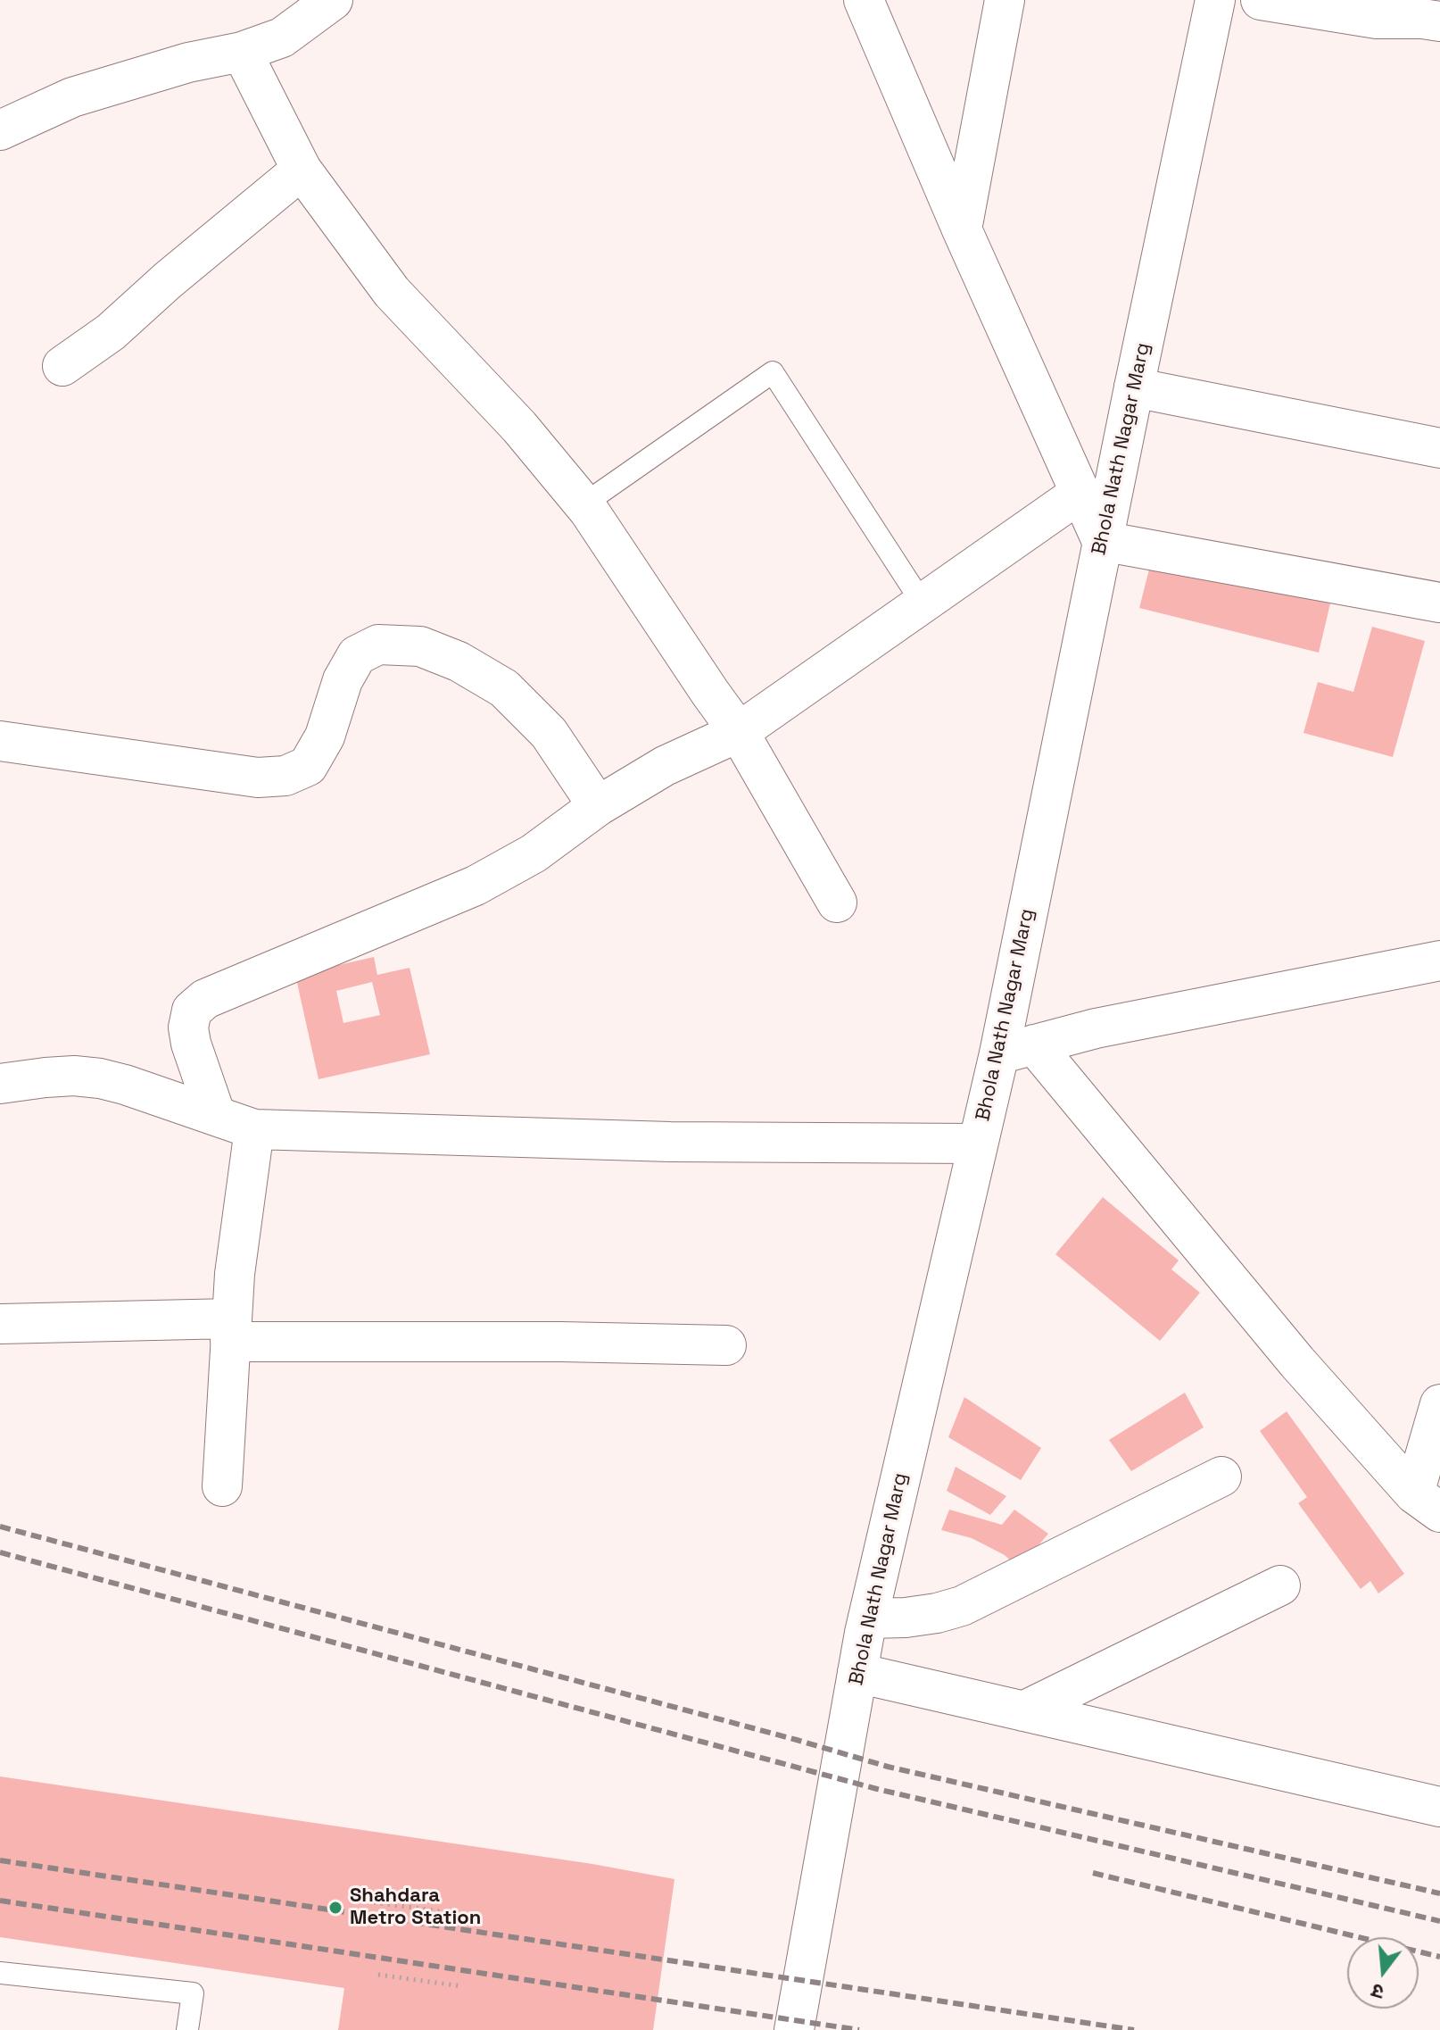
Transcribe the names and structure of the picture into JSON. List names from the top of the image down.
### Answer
{
  "streets": {
    "street": ["Bhola Nath Nagar Marg"]
  },
  "places": ["Shahdara Metro Station"],
  "north": "bottom"
}
